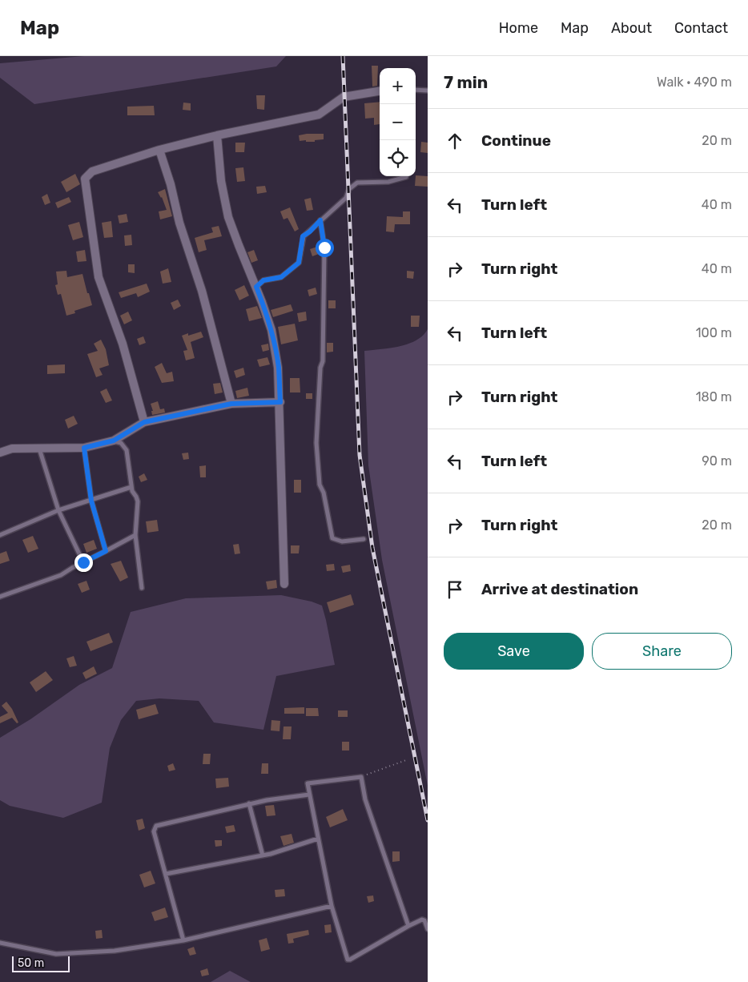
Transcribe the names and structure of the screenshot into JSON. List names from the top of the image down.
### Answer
{
  "scale_bar": "50 m",
  "page": {
    "header": "Map",
    "nav": [
      "Home",
      "Map",
      "About",
      "Contact"
    ],
    "heading": ["7 min", "Walk · 490 m"],
    "map_buttons": ["+", "−"],
    "list": [
      ["Continue", "20 m"],
      ["Turn left", "40 m"],
      ["Turn right", "40 m"],
      ["Turn left", "100 m"],
      ["Turn right", "180 m"],
      ["Turn left", "90 m"],
      ["Turn right", "20 m"],
      "Arrive at destination"
    ],
    "buttons": ["Save", "Share"],
    "scale": "50 m"
  }
}
